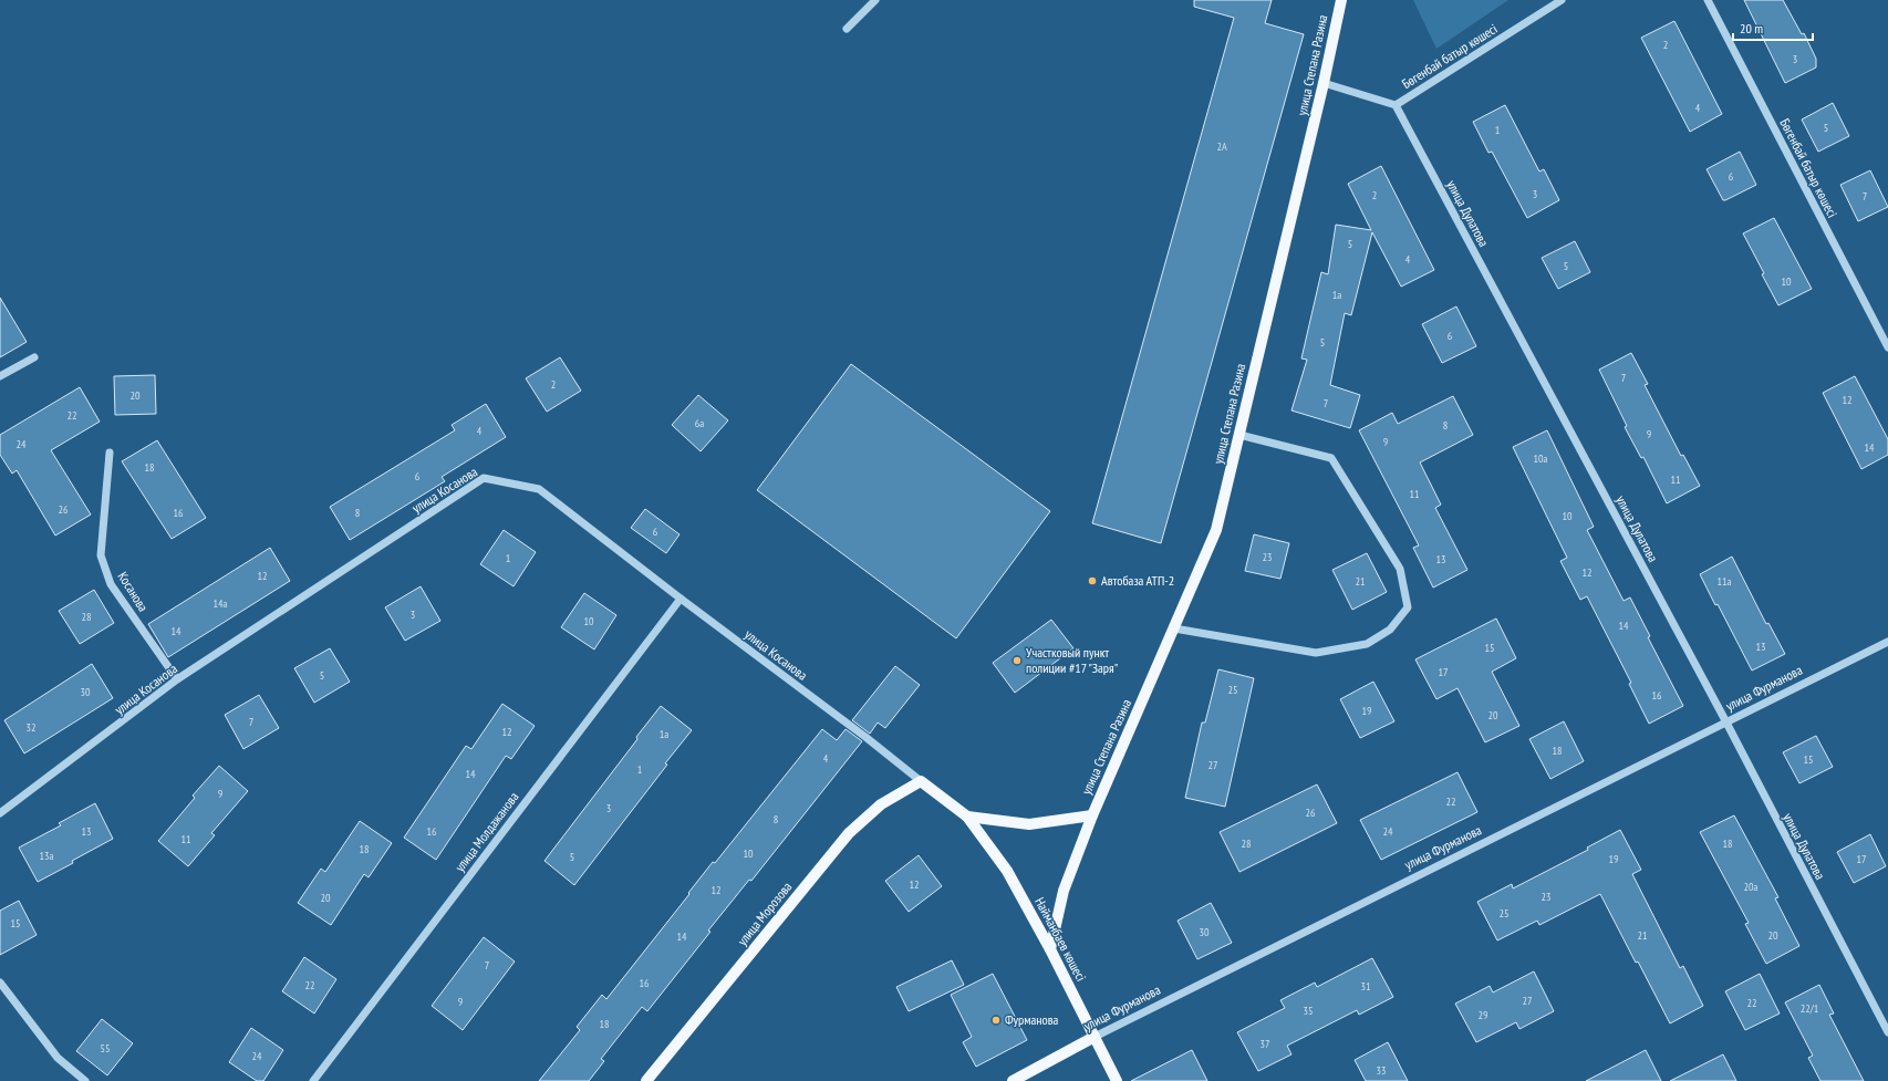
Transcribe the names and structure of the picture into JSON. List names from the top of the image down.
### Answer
{
  "streets": {
    "main road": [
      "улица Степана Разина",
      "улица Фурманова",
      "улица Морозова",
      "Найманбаев көшесі"
    ],
    "street": [
      "Бөгенбай батыр көшесі",
      "улица Дулатова",
      "улица Косанова",
      "Косанова",
      "улица Молдажанова"
    ]
  },
  "crossings": [
    ["Бөгенбай батыр көшесі", "улица Дулатова"],
    ["улица Степана Разина", "Найманбаев көшесі"],
    ["улица Дулатова", "улица Фурманова"],
    ["улица Косанова", "Косанова"],
    ["улица Косанова", "улица Молдажанова"],
    ["улица Косанова", "улица Морозова"],
    ["улица Фурманова", "Найманбаев көшесі"]
  ],
  "places": ["Автобаза АТП-2", "Участковый пункт полиции #17 \"Заря\"", "Фурманова"],
  "house_numbers": [
    "2",
    "3",
    "4",
    "5",
    "1",
    "2А",
    "6",
    "3",
    "2",
    "7",
    "5",
    "4",
    "5",
    "10",
    "1а",
    "6",
    "5",
    "7",
    "2",
    "20",
    "12",
    "7",
    "22",
    "6а",
    "8",
    "4",
    "9",
    "9",
    "24",
    "14",
    "10а",
    "18",
    "6",
    "11",
    "11",
    "26",
    "16",
    "8",
    "10",
    "6",
    "23",
    "1",
    "13",
    "12",
    "12",
    "21",
    "11а",
    "14а",
    "3",
    "28",
    "10",
    "14",
    "14",
    "13",
    "15",
    "17",
    "5",
    "25",
    "30",
    "16",
    "19",
    "20",
    "7",
    "32",
    "12",
    "1а",
    "18",
    "4",
    "15",
    "27",
    "1",
    "14",
    "9",
    "22",
    "3",
    "26",
    "8",
    "13",
    "16",
    "24",
    "11",
    "28",
    "18",
    "18",
    "10",
    "13а",
    "5",
    "19",
    "17",
    "12",
    "20а",
    "12",
    "23",
    "20",
    "25",
    "15",
    "30",
    "21",
    "20",
    "14",
    "7",
    "16",
    "22",
    "31",
    "27",
    "9",
    "22",
    "22/1",
    "35",
    "29",
    "18",
    "37",
    "55",
    "24",
    "33"
  ],
  "scale_bar": "20 m"
}
